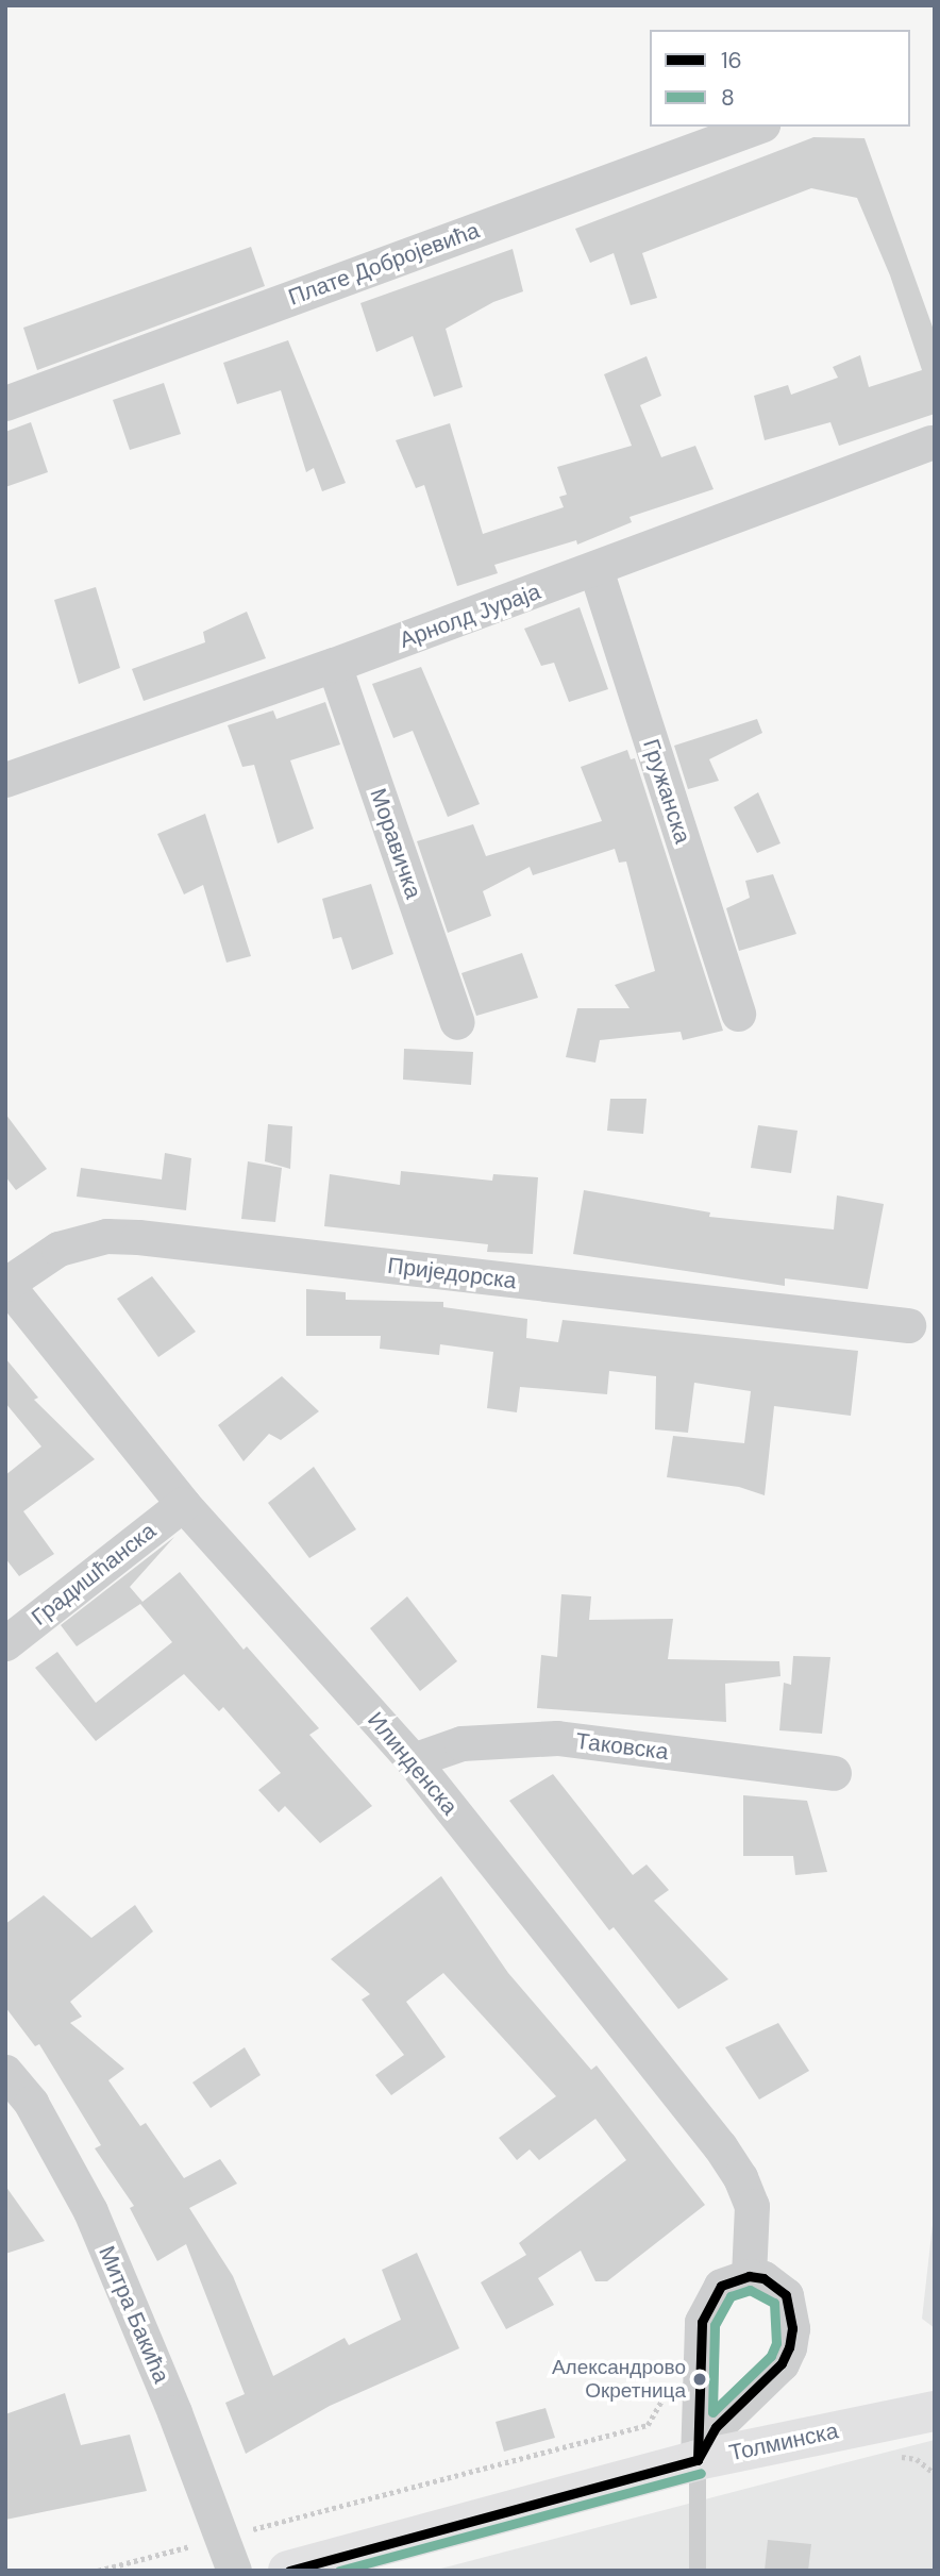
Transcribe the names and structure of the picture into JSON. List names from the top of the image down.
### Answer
{
  "streets": {
    "street": [
      "Плате Добројевића",
      "Арнолд Јураја",
      "Гружанска",
      "Моравичка",
      "Приједорска",
      "Градишћанска",
      "Таковска",
      "Илинденска",
      "Митра Бакића",
      "Толминска"
    ]
  },
  "crossings": [
    ["Арнолд Јураја", "Гружанска"],
    ["Арнолд Јураја", "Моравичка"],
    ["Приједорска", "Илинденска"],
    ["Градишћанска", "Илинденска"],
    ["Таковска", "Илинденска"]
  ],
  "places": ["Александрово Окретница"],
  "lines": ["transit line 16", "transit line 8"],
  "legend": ["16", "8"]
}
